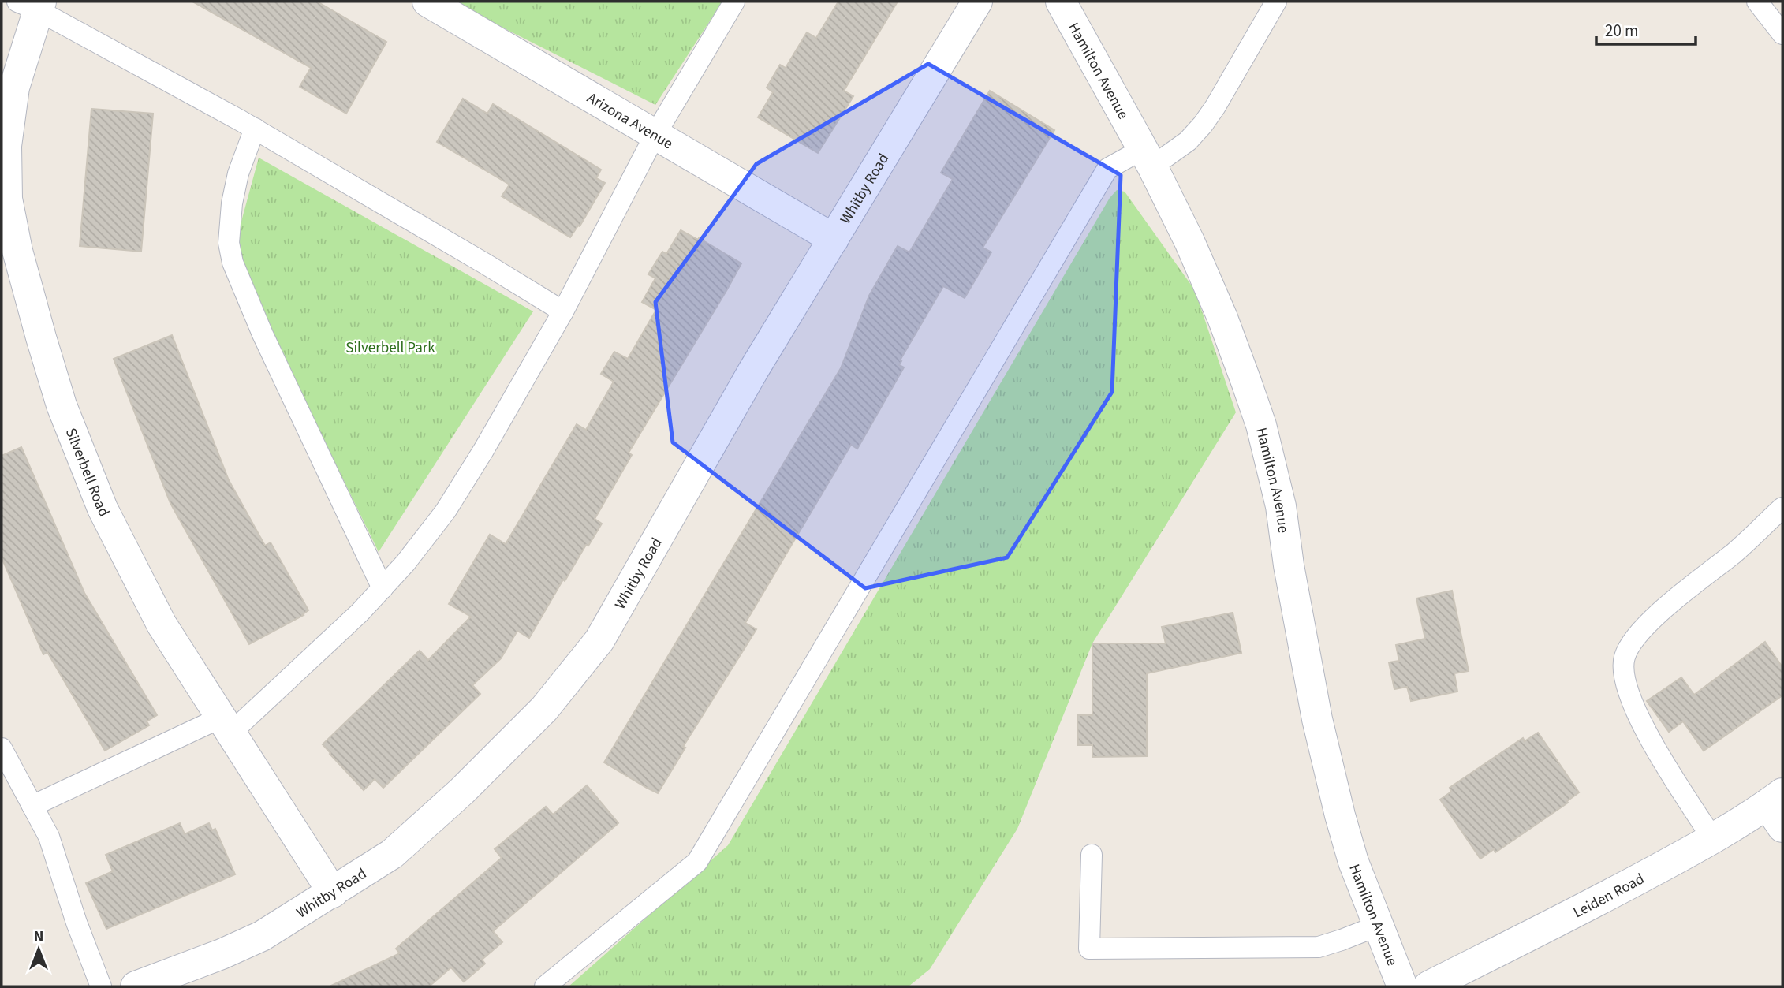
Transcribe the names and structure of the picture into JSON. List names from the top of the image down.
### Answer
{
  "streets": {
    "street": [
      "Hamilton Avenue",
      "Arizona Avenue",
      "Whitby Road",
      "Silverbell Road",
      "Leiden Road"
    ]
  },
  "crossings": [
    ["Arizona Avenue", "Whitby Road"],
    ["Whitby Road", "Silverbell Road"]
  ],
  "parks": ["Silverbell Park"],
  "scale_bar": "20 m",
  "north": "top"
}
